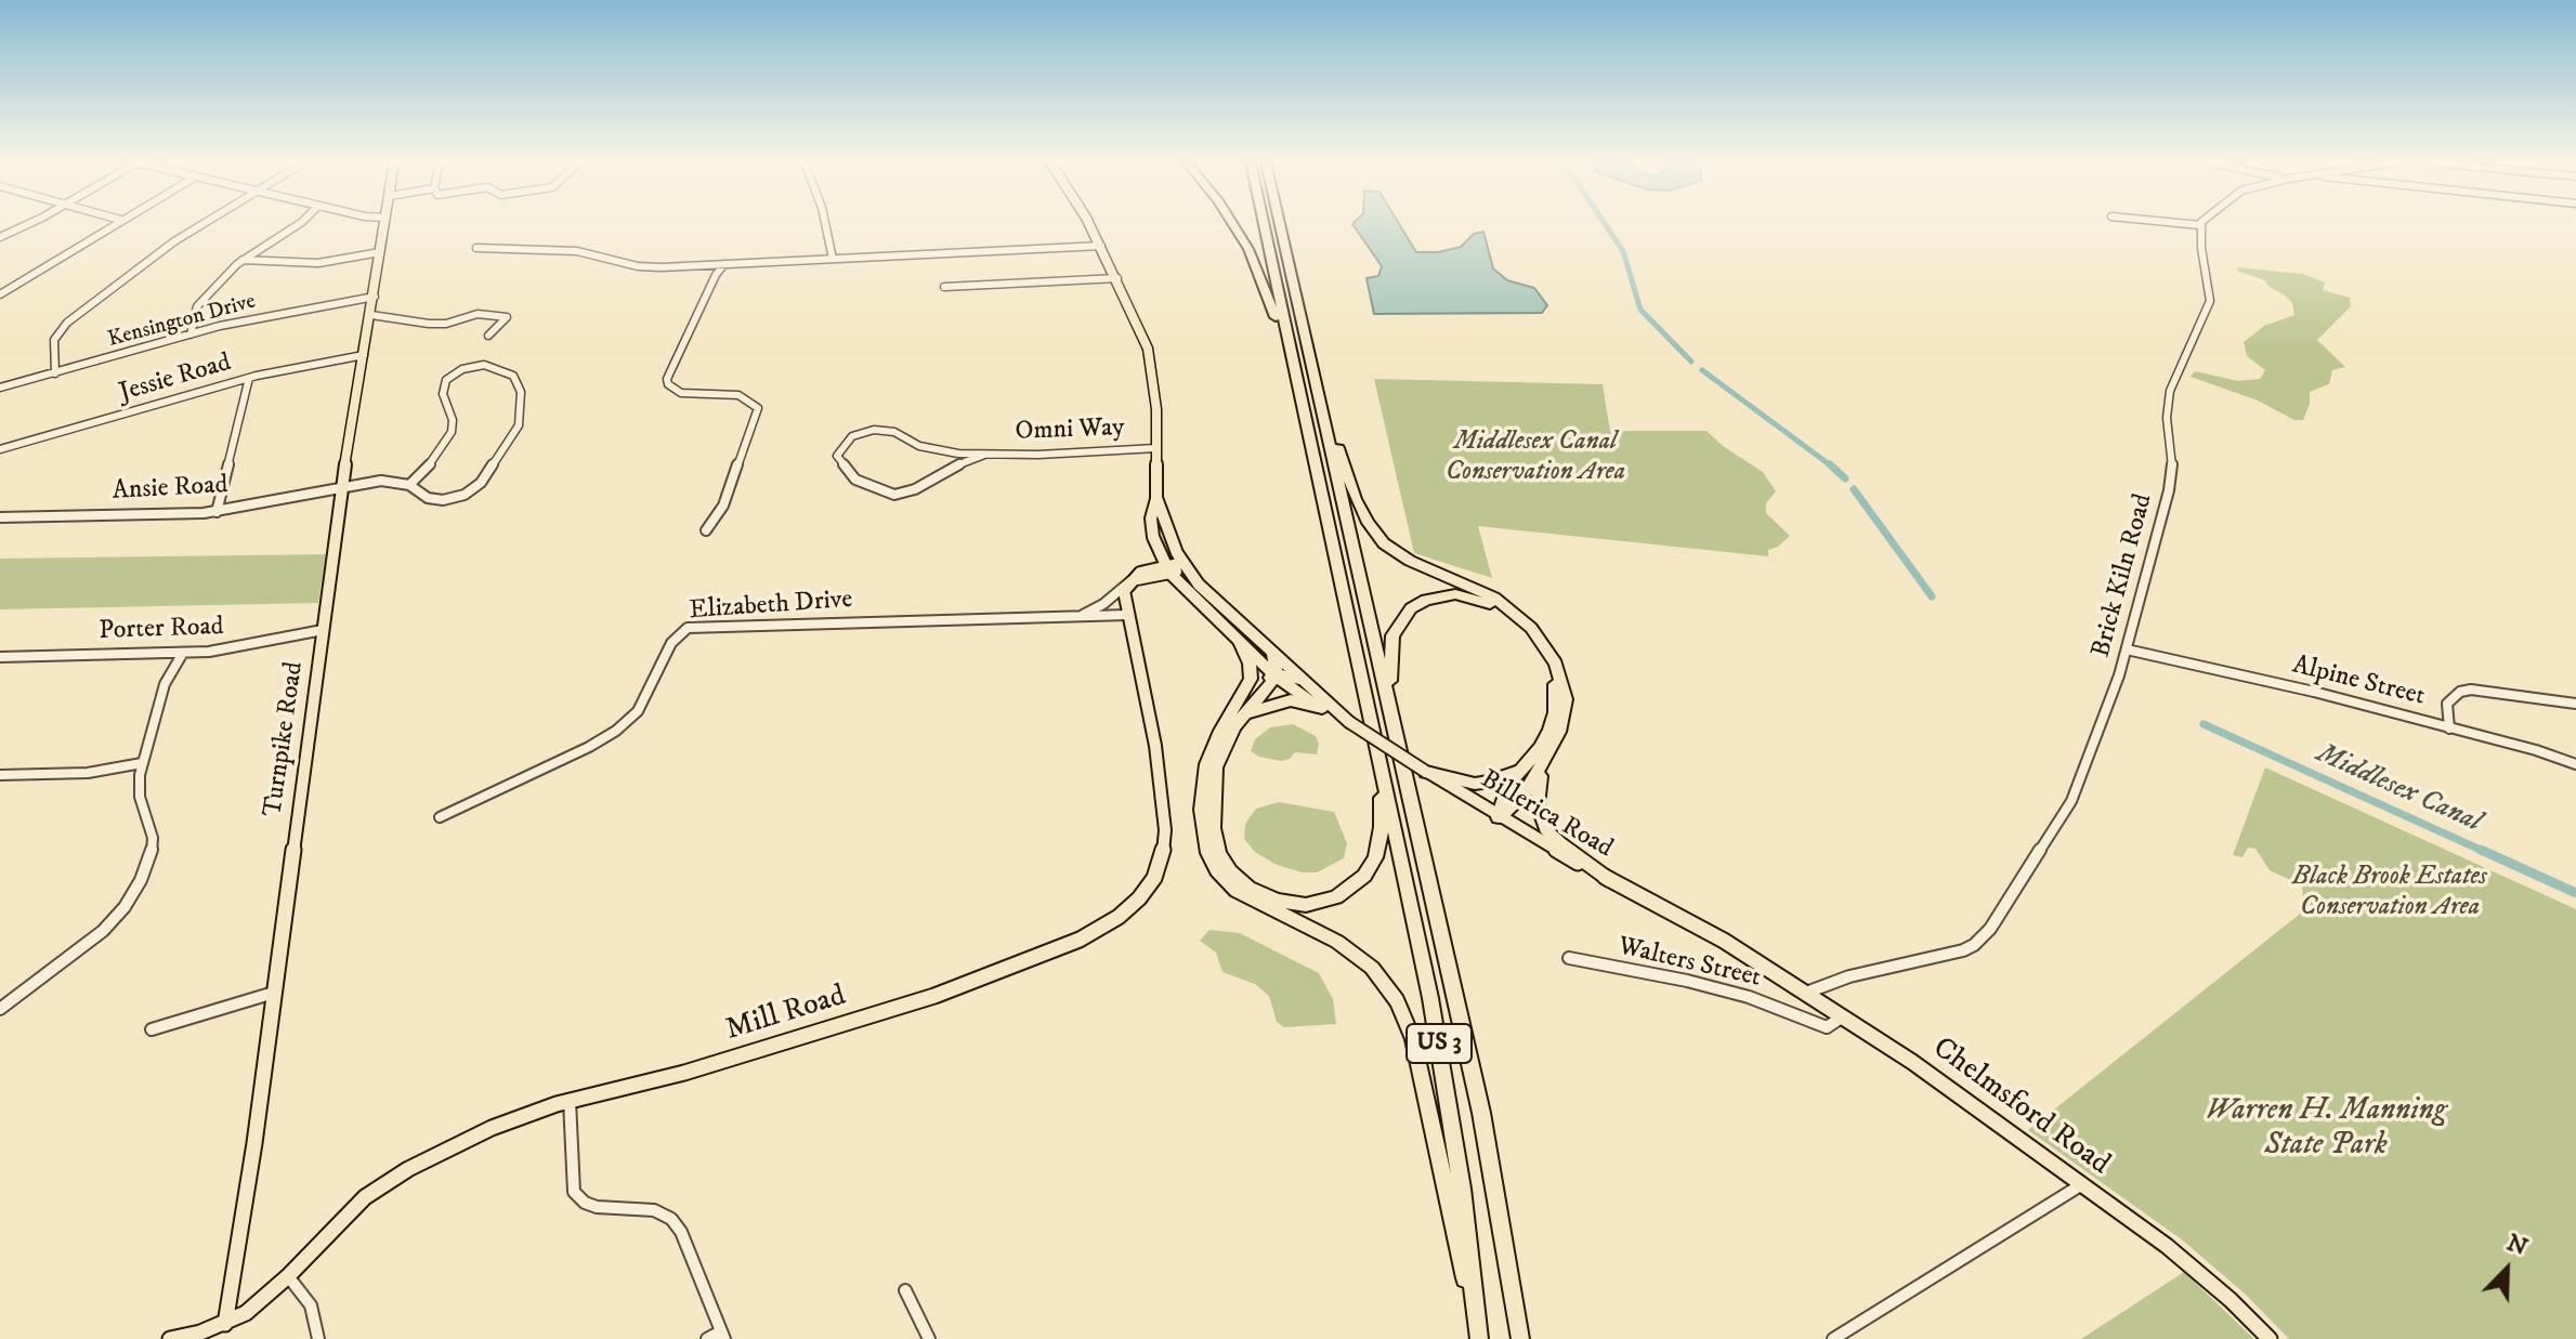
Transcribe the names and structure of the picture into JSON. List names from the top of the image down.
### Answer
{
  "streets": {
    "highway": ["US 3"],
    "main road": [
      "Turnpike Road",
      "Billerica Road",
      "Mill Road",
      "Chelmsford Road"
    ],
    "street": [
      "Kensington Drive",
      "Jessie Road",
      "Omni Way",
      "Ansie Road",
      "Brick Kiln Road",
      "Elizabeth Drive",
      "Porter Road",
      "Alpine Street",
      "Walters Street"
    ]
  },
  "crossings": [
    ["Kensington Drive", "Turnpike Road"],
    ["Jessie Road", "Turnpike Road"],
    ["Omni Way", "Billerica Road"],
    ["Ansie Road", "Turnpike Road"],
    ["Brick Kiln Road", "Alpine Street"],
    ["Brick Kiln Road", "Chelmsford Road"],
    ["Elizabeth Drive", "Mill Road"],
    ["Porter Road", "Turnpike Road"],
    ["Turnpike Road", "Mill Road"],
    ["Billerica Road", "Chelmsford Road"],
    ["Walters Street", "Chelmsford Road"]
  ],
  "water": ["Middlesex Canal"],
  "parks": ["Middlesex Canal Conservation Area", "Black Brook Estates Conservation Area", "Warren H. Manning State Park"],
  "north": "top right"
}
